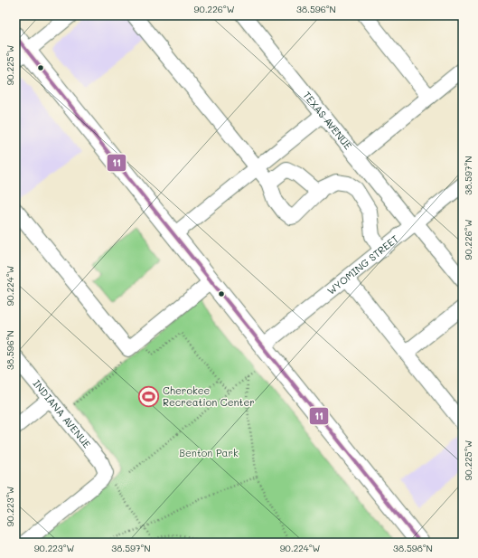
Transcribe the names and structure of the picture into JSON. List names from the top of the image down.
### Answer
{
  "streets": {
    "street": ["TEXAS AVENUE", "WYOMING STREET", "INDIANA AVENUE"]
  },
  "crossings": [
    ["TEXAS AVENUE", "WYOMING STREET"]
  ],
  "parks": ["Benton Park"],
  "places": {
    "sports": ["Cherokee Recreation Center"]
  },
  "lines": ["transit line 11"],
  "coordinates": [
    "90.226°W",
    "38.596°N",
    "90.225°W",
    "38.597°N",
    "90.224°W",
    "90.223°W",
    "38.598°N"
  ]
}
